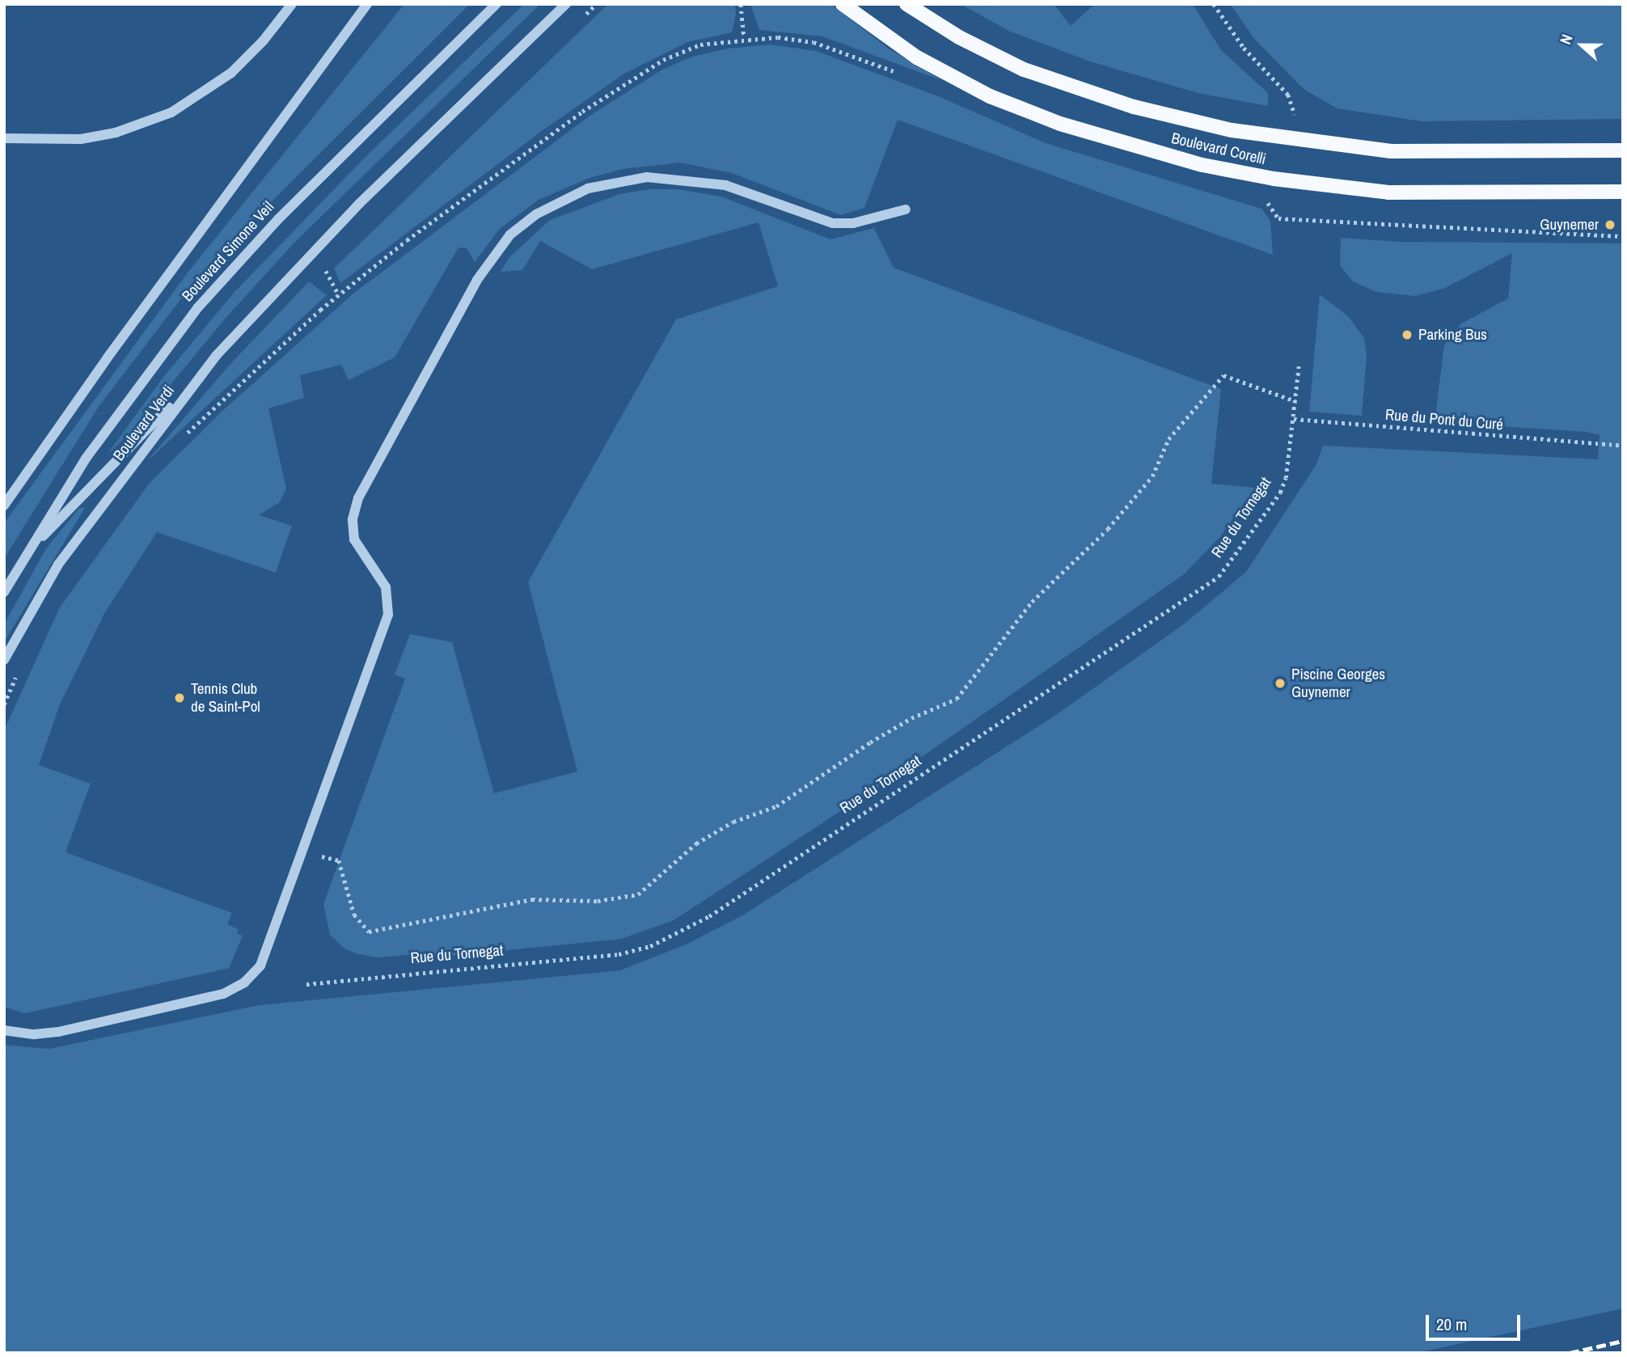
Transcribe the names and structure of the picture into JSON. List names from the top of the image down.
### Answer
{
  "streets": {
    "main road": ["Boulevard Corelli"],
    "street": ["Boulevard Simone Veil", "Boulevard Verdi"],
    "path": ["Rue du Pont du Curé", "Rue du Tornegat"]
  },
  "crossings": [
    ["Boulevard Simone Veil", "Boulevard Verdi"],
    ["Rue du Pont du Curé", "Rue du Tornegat"]
  ],
  "places": [
    "Guynemer",
    "Parking Bus",
    "Piscine Georges Guynemer",
    "Tennis Club de Saint-Pol"
  ],
  "scale_bar": "20 m",
  "north": "left"
}
